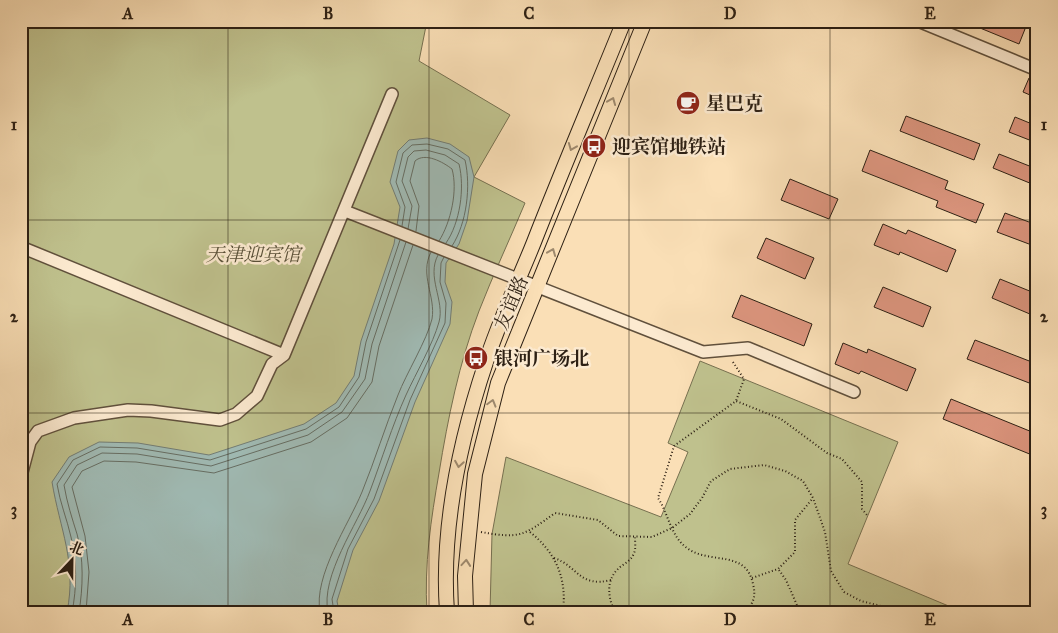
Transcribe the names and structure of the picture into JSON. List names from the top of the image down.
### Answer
{
  "streets": {
    "main road": ["友谊路"]
  },
  "parks": ["天津迎宾馆"],
  "places": {
    "cafe": ["星巴克"],
    "bus stop": ["迎宾馆地铁站", "银河广场北"]
  },
  "north": "top",
  "grid": {
    "columns": [
      "A",
      "B",
      "C",
      "D",
      "E"
    ],
    "rows": ["1", "2", "3"]
  }
}
